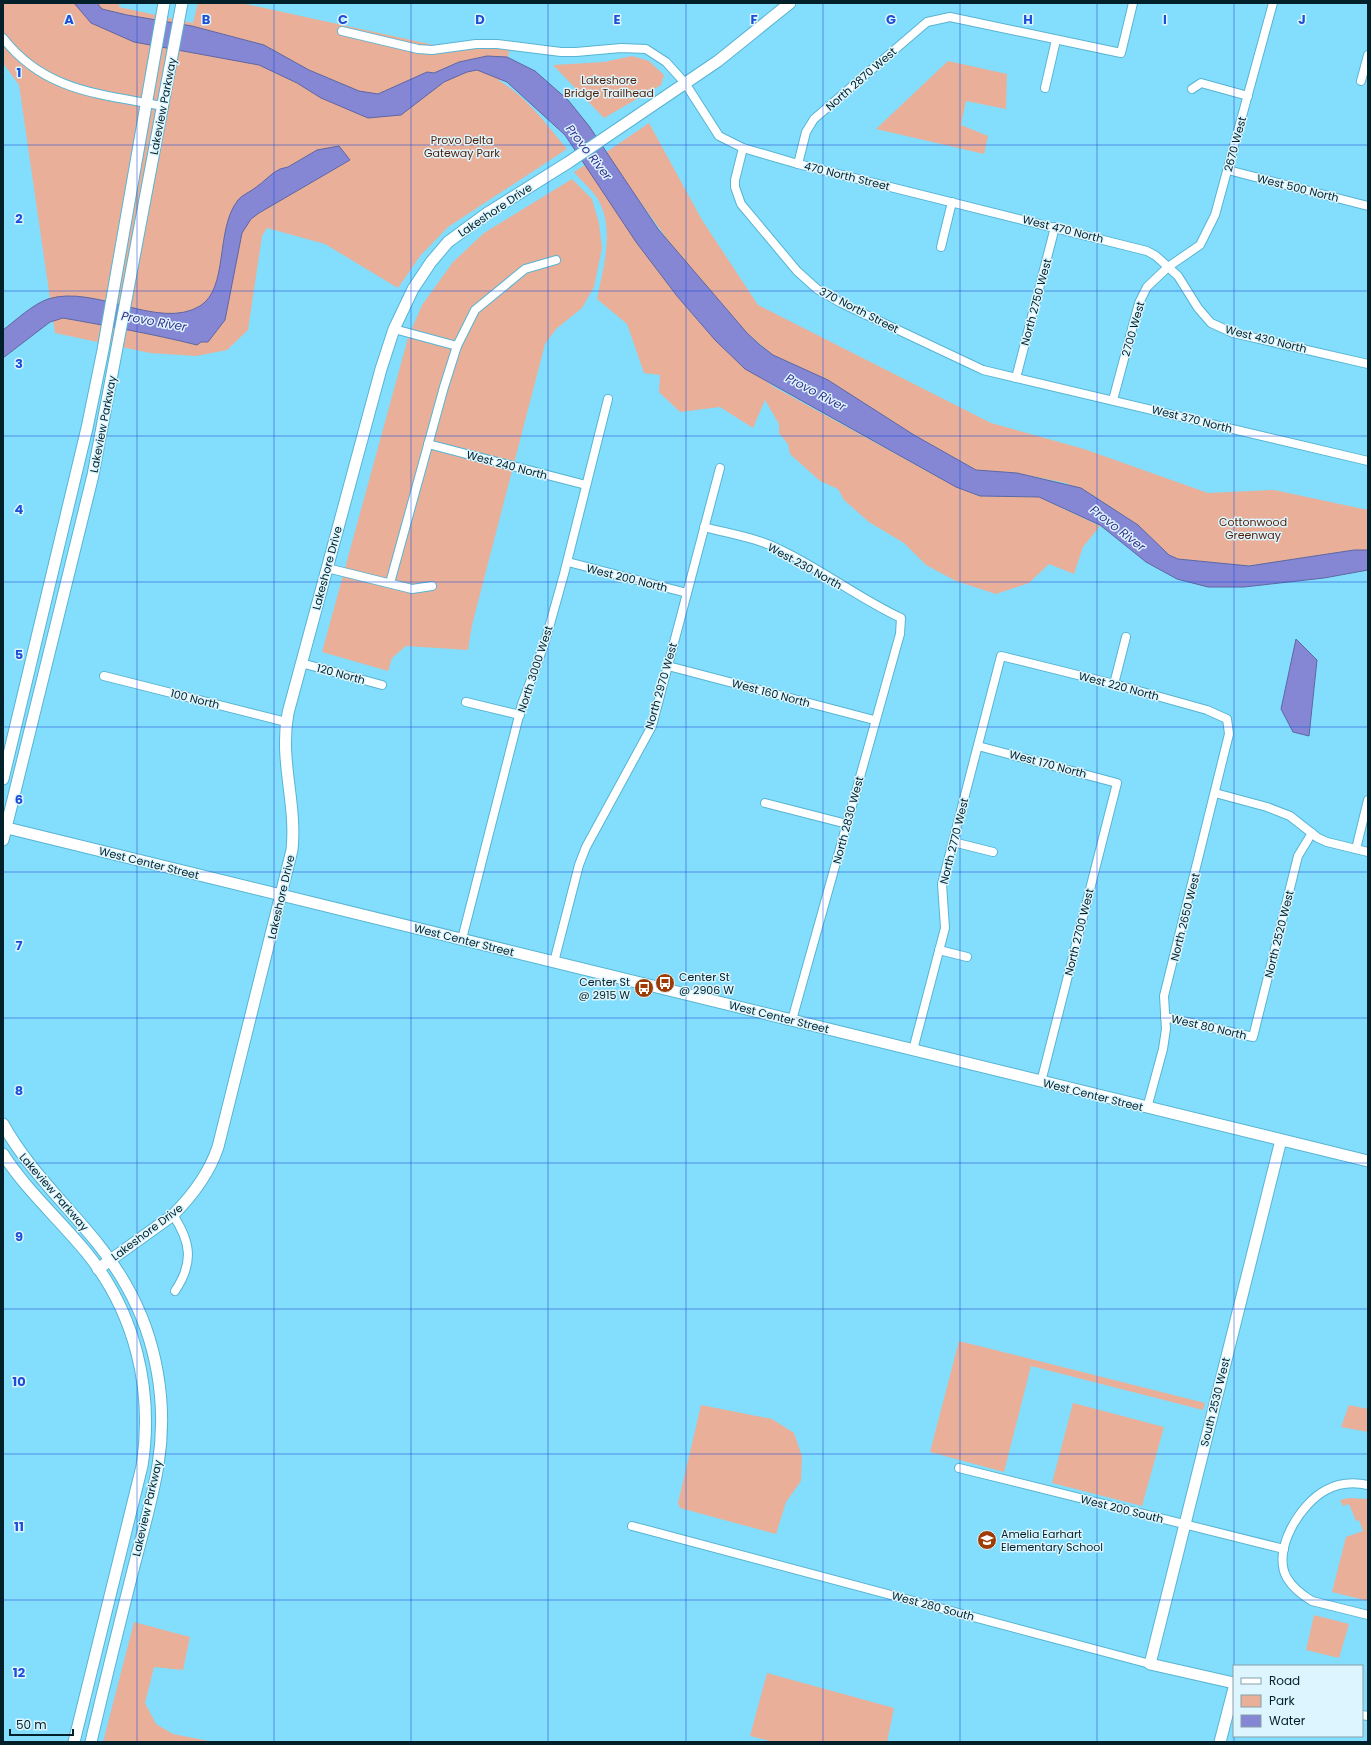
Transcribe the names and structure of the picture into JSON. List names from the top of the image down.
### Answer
{
  "streets": {
    "street": [
      "North 2870 West",
      "Lakeview Parkway",
      "2670 West",
      "470 North Street",
      "West 500 North",
      "Lakeshore Drive",
      "West 470 North",
      "North 2750 West",
      "370 North Street",
      "2700 West",
      "West 430 North",
      "West 370 North",
      "West 240 North",
      "West 230 North",
      "West 200 North",
      "North 3000 West",
      "120 North",
      "North 2970 West",
      "West 220 North",
      "West 160 North",
      "100 North",
      "West 170 North",
      "North 2830 West",
      "North 2770 West",
      "West Center Street",
      "North 2650 West",
      "North 2700 West",
      "North 2520 West",
      "West 80 North",
      "South 2530 West",
      "West 200 South",
      "West 280 South"
    ]
  },
  "crossings": [
    ["North 2870 West", "470 North Street"],
    ["Lakeview Parkway", "Lakeshore Drive"],
    ["Lakeview Parkway", "West Center Street"],
    ["2670 West", "West 500 North"],
    ["2670 West", "West 470 North"],
    ["2670 West", "2700 West"],
    ["2670 West", "West 430 North"],
    ["470 North Street", "West 470 North"],
    ["470 North Street", "370 North Street"],
    ["Lakeshore Drive", "120 North"],
    ["Lakeshore Drive", "100 North"],
    ["Lakeshore Drive", "West Center Street"],
    ["West 470 North", "North 2750 West"],
    ["West 470 North", "2700 West"],
    ["West 470 North", "West 430 North"],
    ["North 2750 West", "370 North Street"],
    ["North 2750 West", "West 370 North"],
    ["370 North Street", "West 370 North"],
    ["2700 West", "West 430 North"],
    ["2700 West", "West 370 North"],
    ["West 240 North", "North 3000 West"],
    ["West 230 North", "North 2970 West"],
    ["West 230 North", "North 2830 West"],
    ["West 200 North", "North 3000 West"],
    ["West 200 North", "North 2970 West"],
    ["North 3000 West", "West Center Street"],
    ["North 2970 West", "West 160 North"],
    ["North 2970 West", "West Center Street"],
    ["West 220 North", "North 2770 West"],
    ["West 220 North", "North 2650 West"],
    ["West 160 North", "North 2830 West"],
    ["West 170 North", "North 2770 West"],
    ["West 170 North", "North 2700 West"],
    ["North 2830 West", "West Center Street"],
    ["North 2770 West", "West Center Street"],
    ["West Center Street", "North 2650 West"],
    ["West Center Street", "North 2700 West"],
    ["West Center Street", "South 2530 West"],
    ["North 2650 West", "West 80 North"],
    ["North 2520 West", "West 80 North"],
    ["South 2530 West", "West 200 South"],
    ["South 2530 West", "West 280 South"]
  ],
  "water": ["Provo River"],
  "parks": ["Lakeshore Bridge Trailhead", "Provo Delta Gateway Park", "Cottonwood Greenway"],
  "places": {
    "bus stop": ["Center St @ 2906 W", "Center St @ 2915 W"],
    "school or university": ["Amelia Earhart Elementary School"]
  },
  "legend": ["Road", "Park", "Water"],
  "scale_bar": "50 m",
  "grid": {
    "columns": [
      "A",
      "B",
      "C",
      "D",
      "E",
      "F",
      "G",
      "H",
      "I",
      "J"
    ],
    "rows": [
      "1",
      "2",
      "3",
      "4",
      "5",
      "6",
      "7",
      "8",
      "9",
      "10",
      "11",
      "12"
    ]
  }
}
